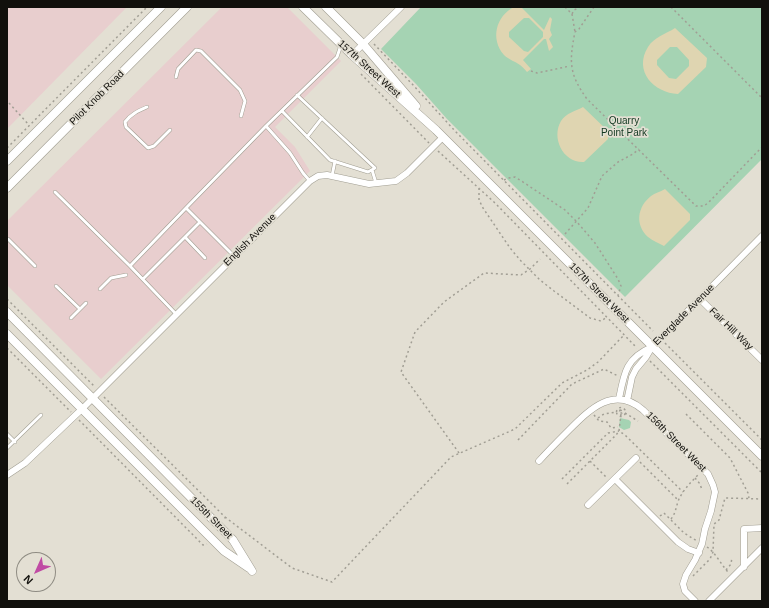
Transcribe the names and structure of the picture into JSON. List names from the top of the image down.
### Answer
{
  "streets": {
    "street": [
      "157th Street West",
      "Pilot Knob Road",
      "English Avenue",
      "Everglade Avenue",
      "Fair Hill Way",
      "156th Street West",
      "155th Street"
    ]
  },
  "crossings": [
    ["157th Street West", "English Avenue"],
    ["157th Street West", "Everglade Avenue"],
    ["English Avenue", "155th Street"],
    ["Everglade Avenue", "Fair Hill Way"]
  ],
  "parks": ["Quarry Point Park"],
  "north": "bottom left"
}
